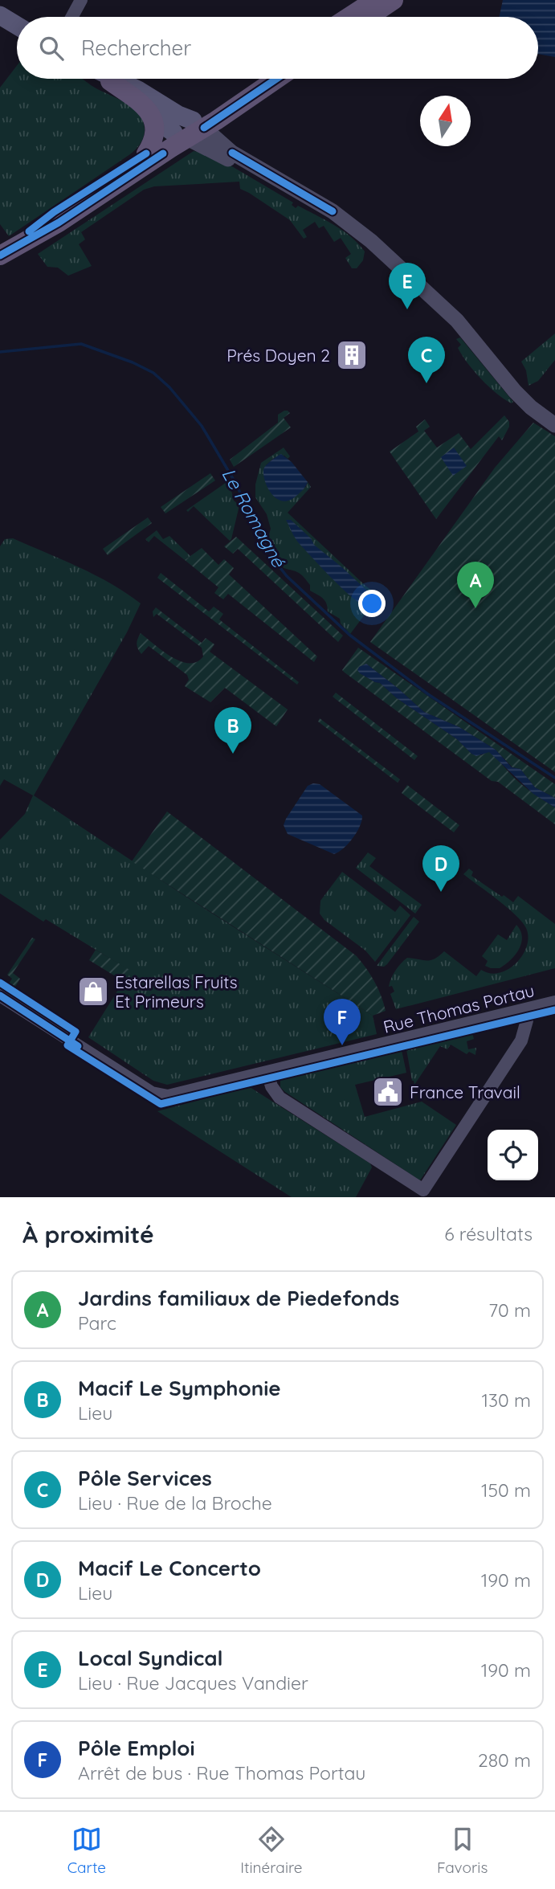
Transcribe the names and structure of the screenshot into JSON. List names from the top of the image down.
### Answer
{
  "streets": {
    "street": ["Rue Thomas Portau"]
  },
  "water": ["Le Romagné"],
  "places": {
    "building": ["Prés Doyen 2"],
    "shop": ["Estarellas Fruits Et Primeurs"],
    "public building": ["France Travail"]
  },
  "north": "top",
  "page": {
    "search": "Rechercher",
    "pins": [
      "E",
      "C",
      "A",
      "B",
      "D",
      "F"
    ],
    "heading": ["À proximité", "6 résultats"],
    "list": [
      {
        "mark": "A",
        "name": "Jardins familiaux de Piedefonds",
        "note": "Parc",
        "value": "70 m"
      },
      {
        "mark": "B",
        "name": "Macif Le Symphonie",
        "note": "Lieu",
        "value": "130 m"
      },
      {
        "mark": "C",
        "name": "Pôle Services",
        "note": "Lieu · Rue de la Broche",
        "value": "150 m"
      },
      {
        "mark": "D",
        "name": "Macif Le Concerto",
        "note": "Lieu",
        "value": "190 m"
      },
      {
        "mark": "E",
        "name": "Local Syndical",
        "note": "Lieu · Rue Jacques Vandier",
        "value": "190 m"
      },
      {
        "mark": "F",
        "name": "Pôle Emploi",
        "note": "Arrêt de bus · Rue Thomas Portau",
        "value": "280 m"
      }
    ],
    "nav": ["Carte", "Itinéraire", "Favoris"]
  }
}
